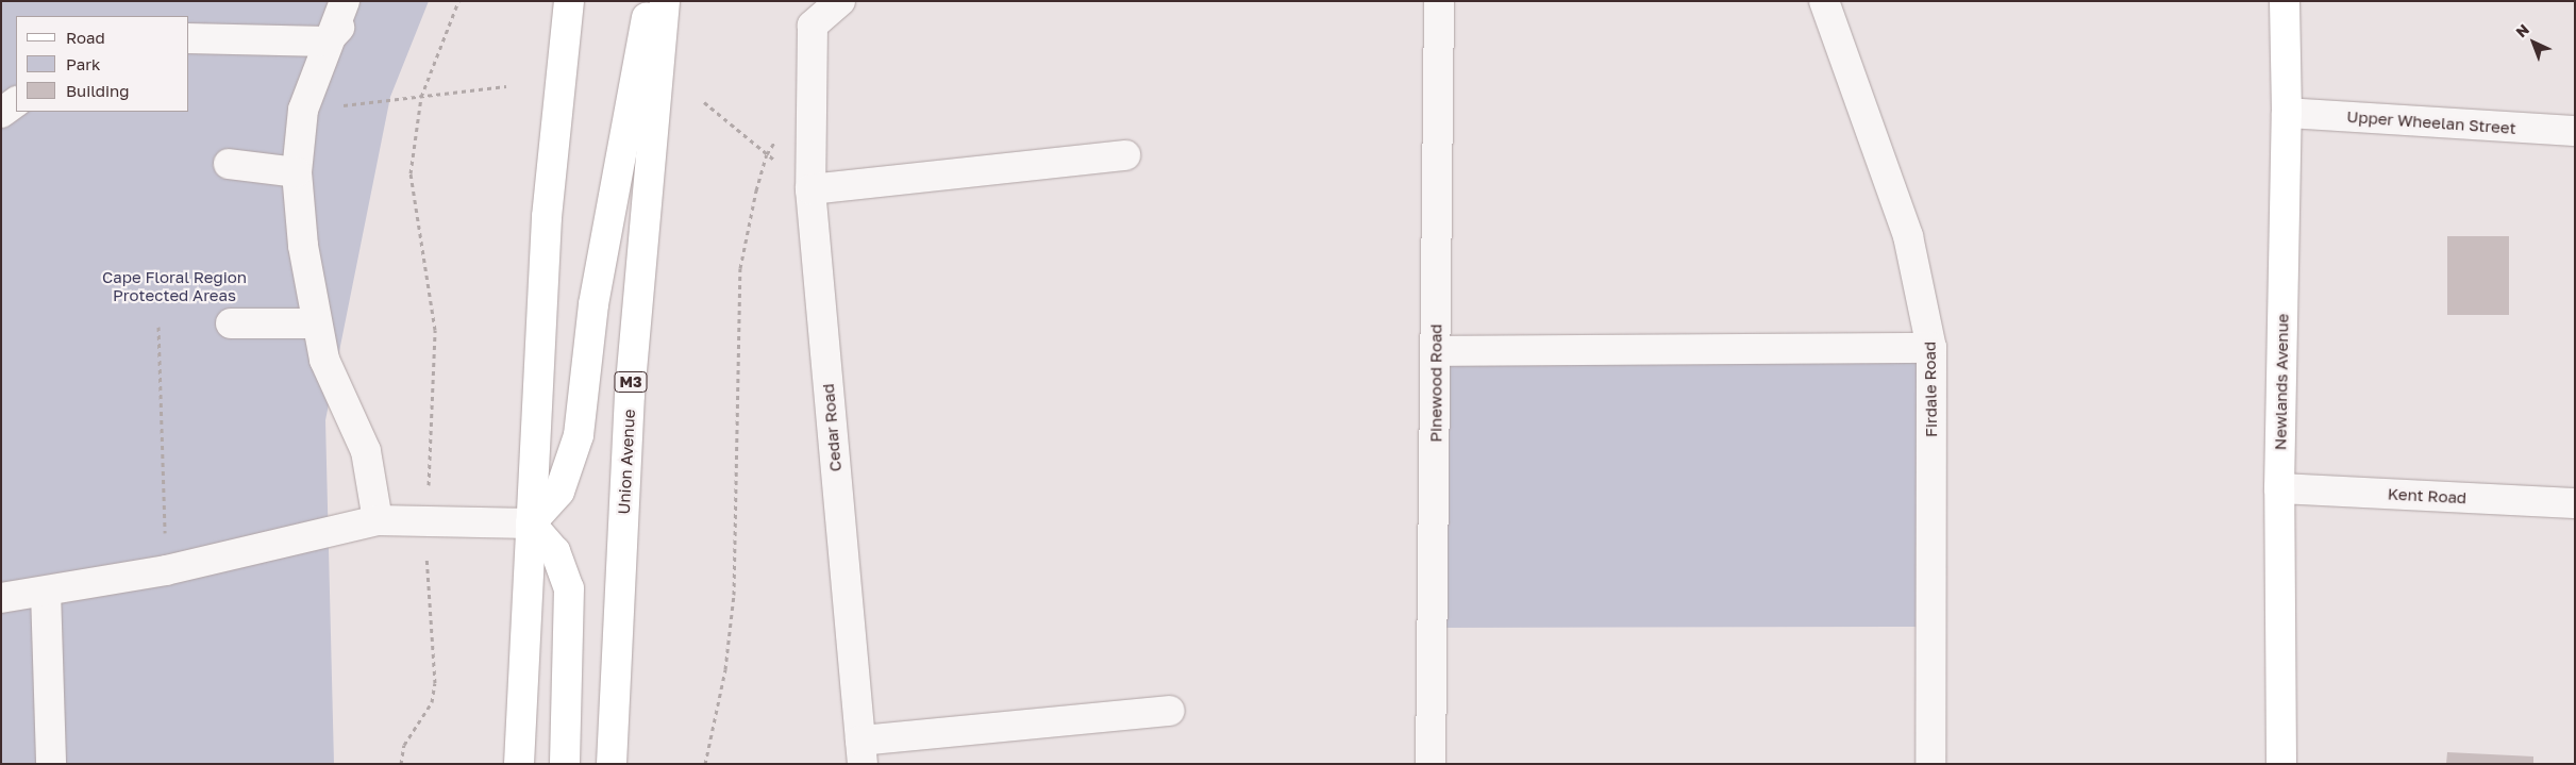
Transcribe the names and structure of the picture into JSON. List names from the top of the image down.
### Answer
{
  "streets": {
    "main road": ["M3", "Newlands Avenue", "Union Avenue"],
    "street": [
      "Upper Wheelan Street",
      "Pinewood Road",
      "Firdale Road",
      "Cedar Road",
      "Kent Road"
    ]
  },
  "crossings": [
    ["Upper Wheelan Street", "Newlands Avenue"],
    ["Newlands Avenue", "Kent Road"]
  ],
  "parks": ["Cape Floral Region Protected Areas"],
  "legend": ["Road", "Park", "Building"],
  "north": "top left"
}
